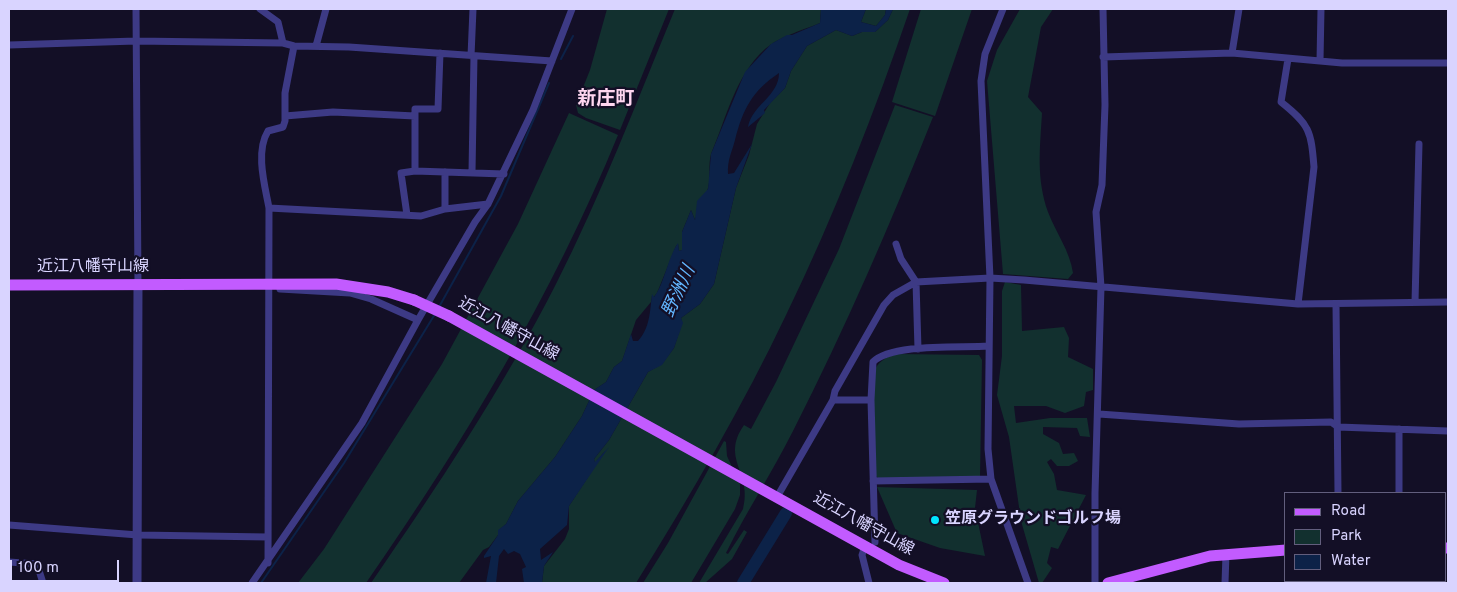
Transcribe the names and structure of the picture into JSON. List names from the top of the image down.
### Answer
{
  "streets": {
    "main road": ["近江八幡守山線"]
  },
  "districts": ["新庄町"],
  "water": ["野洲川"],
  "places": ["笠原グラウンドゴルフ場"],
  "legend": ["Road", "Park", "Water"],
  "scale_bar": "100 m"
}
